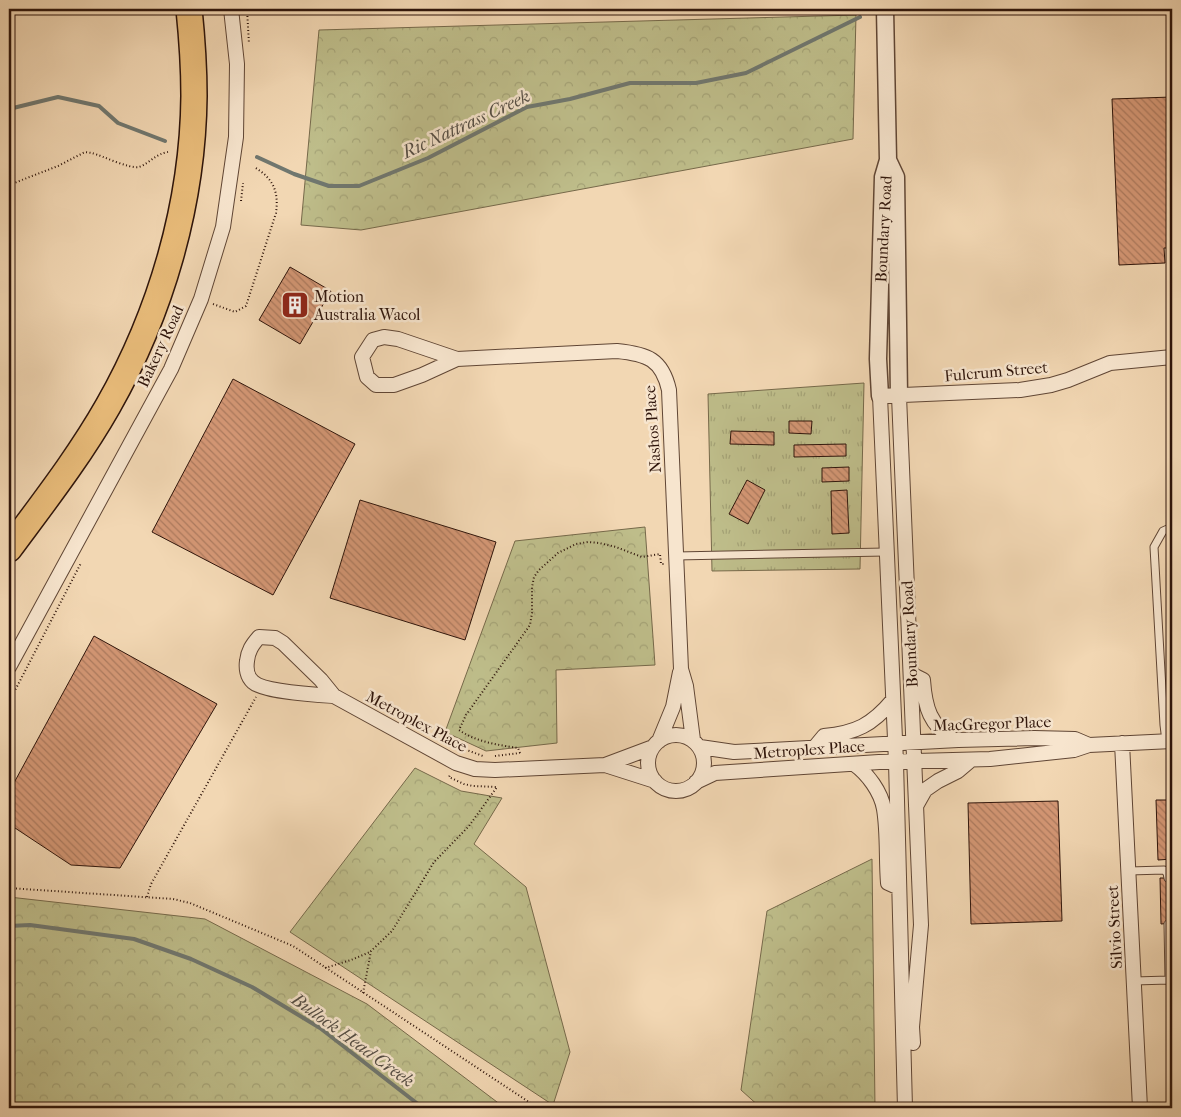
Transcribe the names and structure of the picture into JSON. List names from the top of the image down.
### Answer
{
  "streets": {
    "street": [
      "Boundary Road",
      "Bakery Road",
      "Fulcrum Street",
      "Nashos Place",
      "Metroplex Place",
      "MacGregor Place",
      "Silvio Street"
    ]
  },
  "crossings": [
    ["Boundary Road", "Fulcrum Street"],
    ["Boundary Road", "Metroplex Place"],
    ["Boundary Road", "MacGregor Place"],
    ["Nashos Place", "Metroplex Place"],
    ["Metroplex Place", "MacGregor Place"],
    ["MacGregor Place", "Silvio Street"]
  ],
  "water": ["Ric Nattrass Creek", "Bullock Head Creek"],
  "places": {
    "building": ["Motion Australia Wacol"]
  }
}
